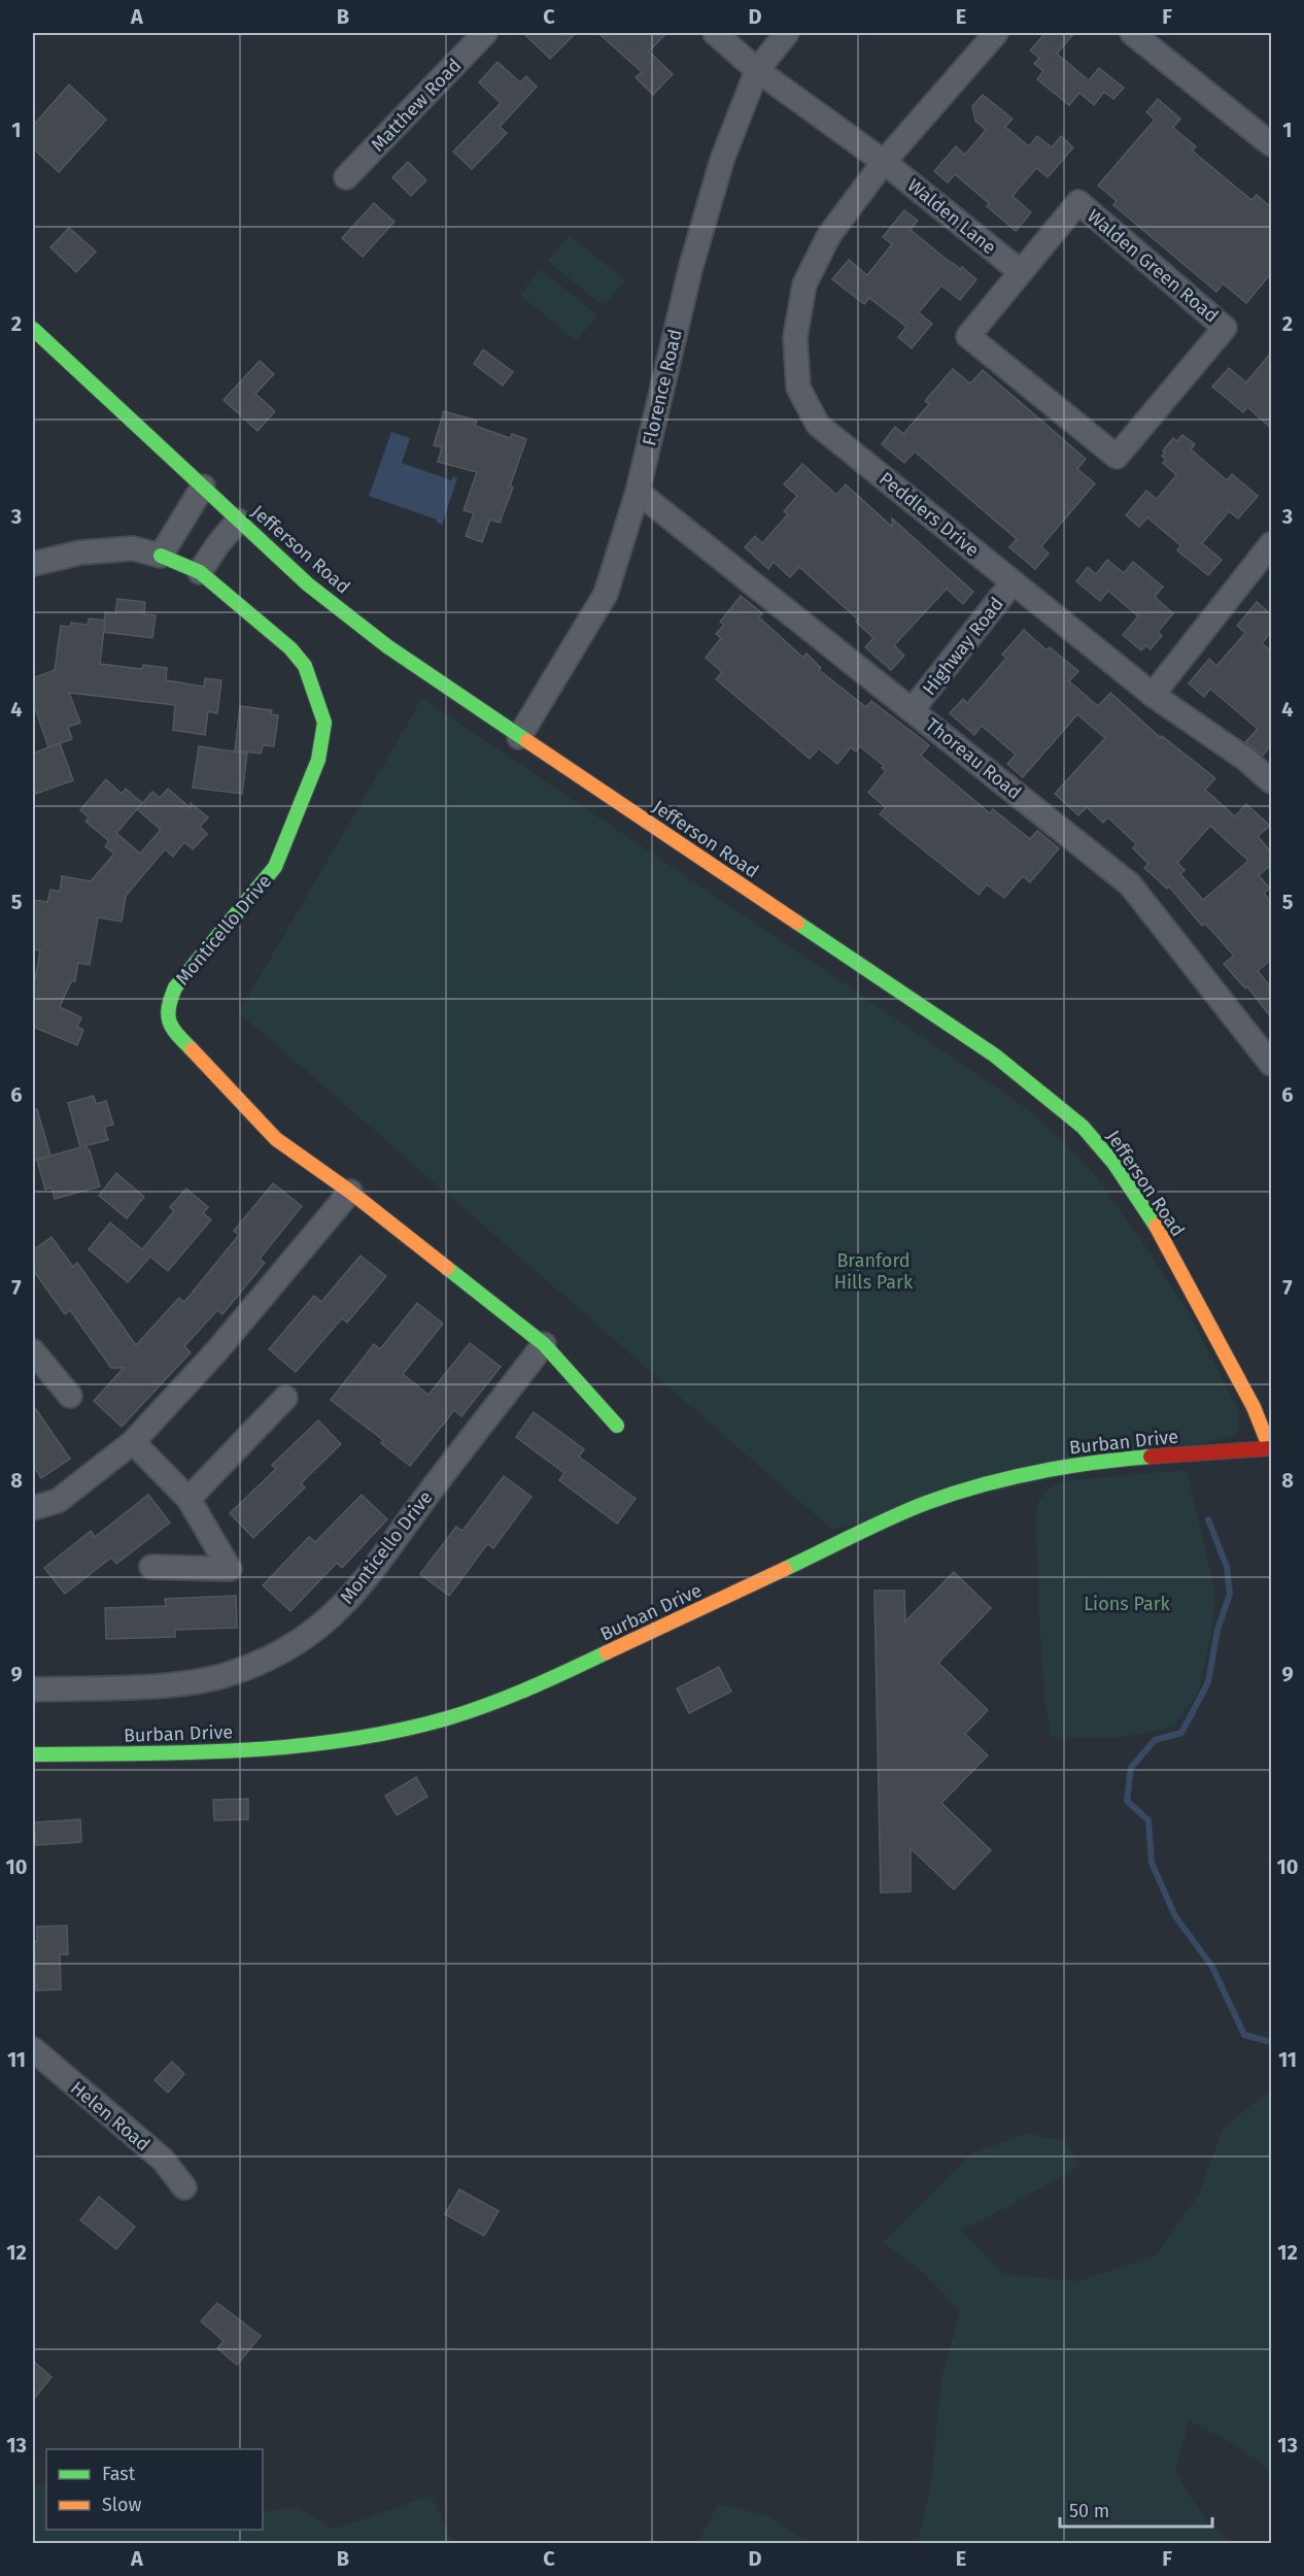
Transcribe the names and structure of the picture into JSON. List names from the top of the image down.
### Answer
{
  "streets": {
    "street": [
      "Matthew Road",
      "Walden Lane",
      "Walden Green Road",
      "Florence Road",
      "Peddlers Drive",
      "Jefferson Road",
      "Highway Road",
      "Thoreau Road",
      "Monticello Drive",
      "Burban Drive",
      "Helen Road"
    ]
  },
  "crossings": [
    ["Walden Lane", "Walden Green Road"],
    ["Walden Lane", "Peddlers Drive"],
    ["Florence Road", "Jefferson Road"],
    ["Florence Road", "Thoreau Road"],
    ["Peddlers Drive", "Highway Road"],
    ["Jefferson Road", "Burban Drive"],
    ["Highway Road", "Thoreau Road"]
  ],
  "parks": ["Branford Hills Park", "Lions Park"],
  "legend": ["Fast", "Slow"],
  "scale_bar": "50 m",
  "grid": {
    "columns": [
      "A",
      "B",
      "C",
      "D",
      "E",
      "F"
    ],
    "rows": [
      "1",
      "2",
      "3",
      "4",
      "5",
      "6",
      "7",
      "8",
      "9",
      "10",
      "11",
      "12",
      "13"
    ]
  }
}
